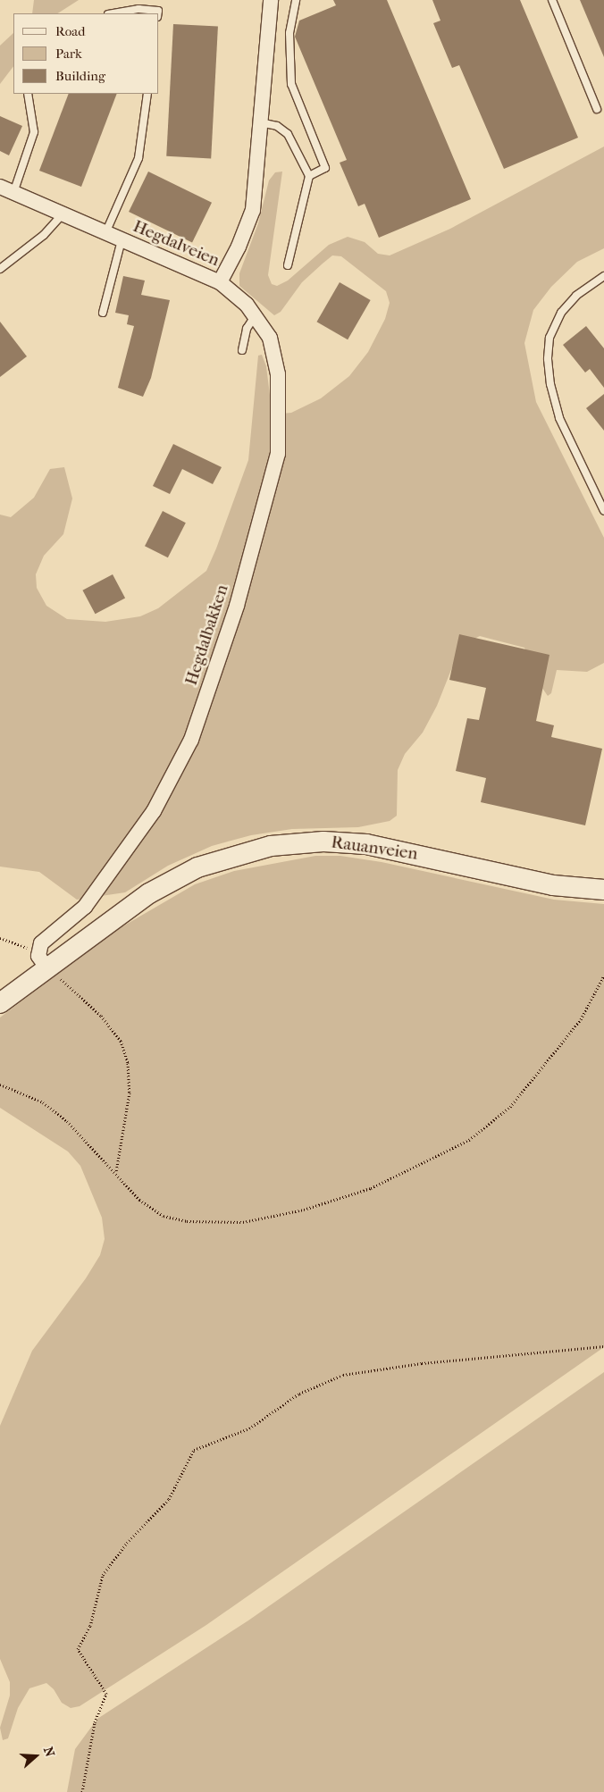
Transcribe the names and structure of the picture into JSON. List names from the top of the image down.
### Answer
{
  "streets": {
    "main road": ["Rauanveien"],
    "street": ["Hegdalveien", "Hegdalbakken"]
  },
  "crossings": [
    ["Hegdalveien", "Hegdalbakken"],
    ["Hegdalbakken", "Rauanveien"]
  ],
  "legend": ["Road", "Park", "Building"],
  "north": "right"
}
